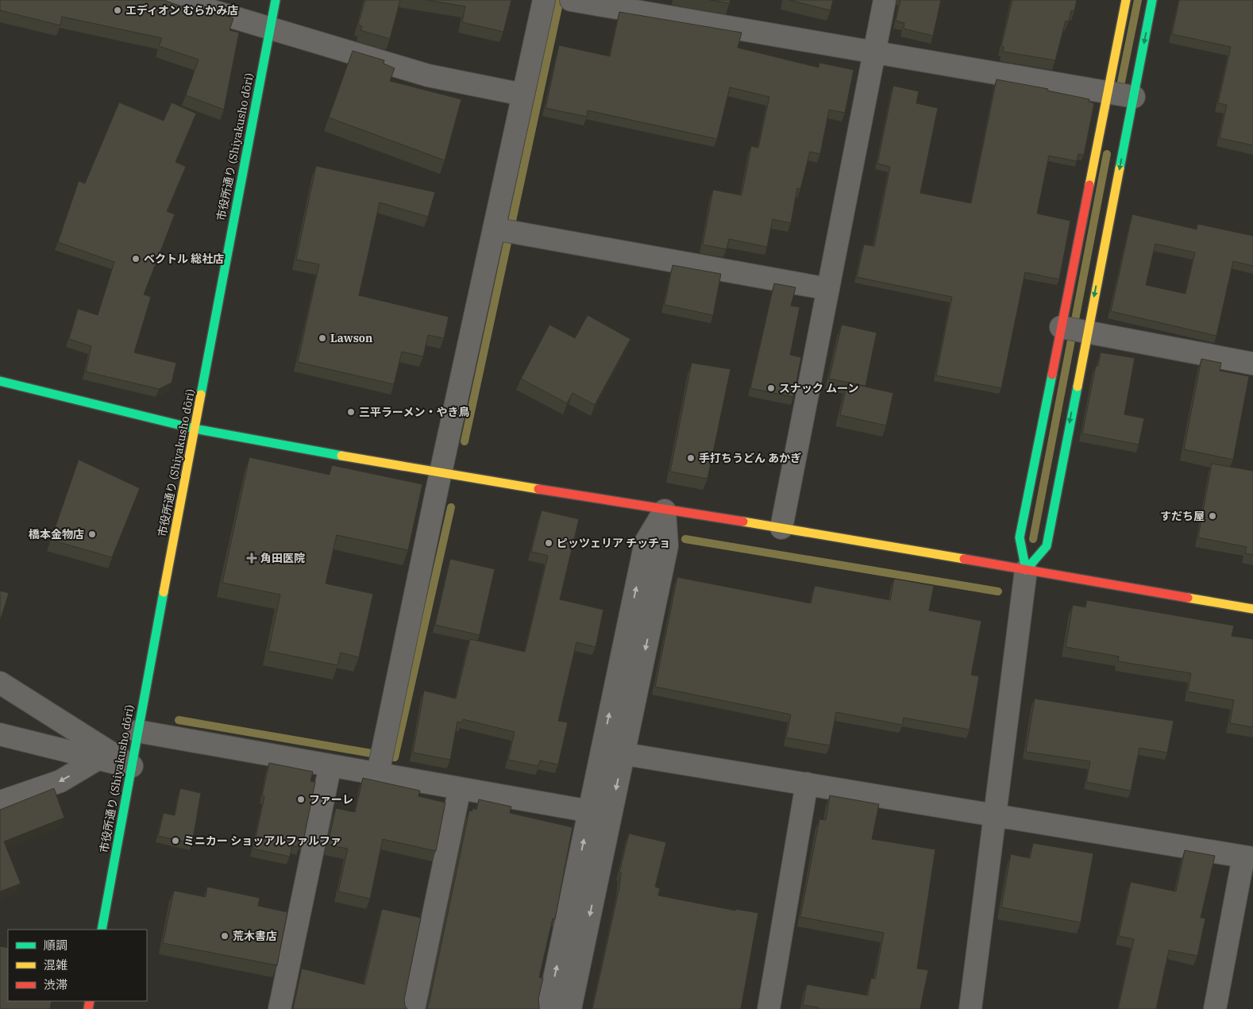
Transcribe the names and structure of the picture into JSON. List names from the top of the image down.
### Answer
{
  "streets": {
    "street": ["市役所通り (Shiyakusho dōri)"]
  },
  "places": {
    "other": [
      "エディオン むらかみ店",
      "ベクトル 総社店",
      "Lawson",
      "スナック ムーン",
      "三平ラーメン・やき鳥",
      "手打ちうどん あかぎ",
      "すだち屋",
      "橋本金物店",
      "ピッツェリア チッチョ",
      "ファーレ",
      "ミニカー ショッアルファルファ",
      "荒木書店"
    ],
    "health": ["角田医院"]
  },
  "legend": ["順調", "混雑", "渋滞"]
}
